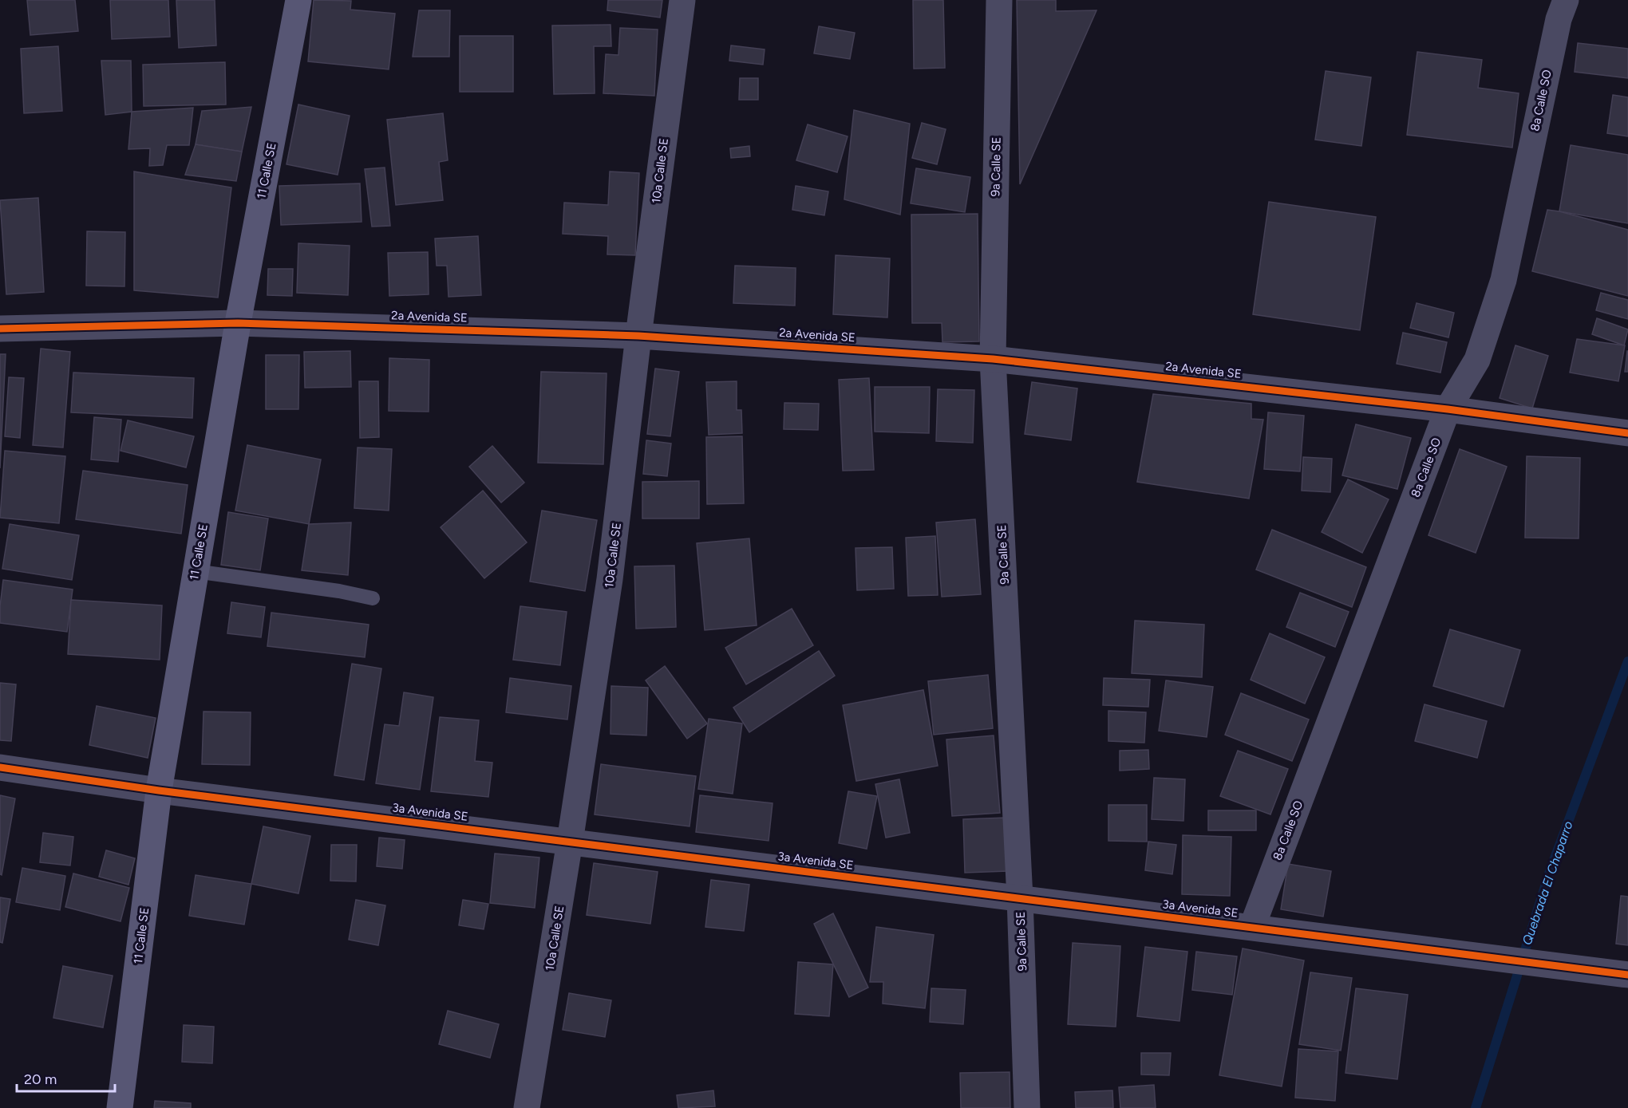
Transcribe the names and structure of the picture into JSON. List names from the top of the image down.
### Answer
{
  "streets": {
    "street": [
      "8a Calle SO",
      "9a Calle SE",
      "11 Calle SE",
      "10a Calle SE",
      "2a Avenida SE",
      "3a Avenida SE"
    ]
  },
  "crossings": [
    ["8a Calle SO", "2a Avenida SE"],
    ["8a Calle SO", "3a Avenida SE"],
    ["9a Calle SE", "2a Avenida SE"],
    ["9a Calle SE", "3a Avenida SE"],
    ["11 Calle SE", "2a Avenida SE"],
    ["11 Calle SE", "3a Avenida SE"],
    ["10a Calle SE", "2a Avenida SE"],
    ["10a Calle SE", "3a Avenida SE"]
  ],
  "water": ["Quebrada El Chaparro"],
  "scale_bar": "20 m"
}
